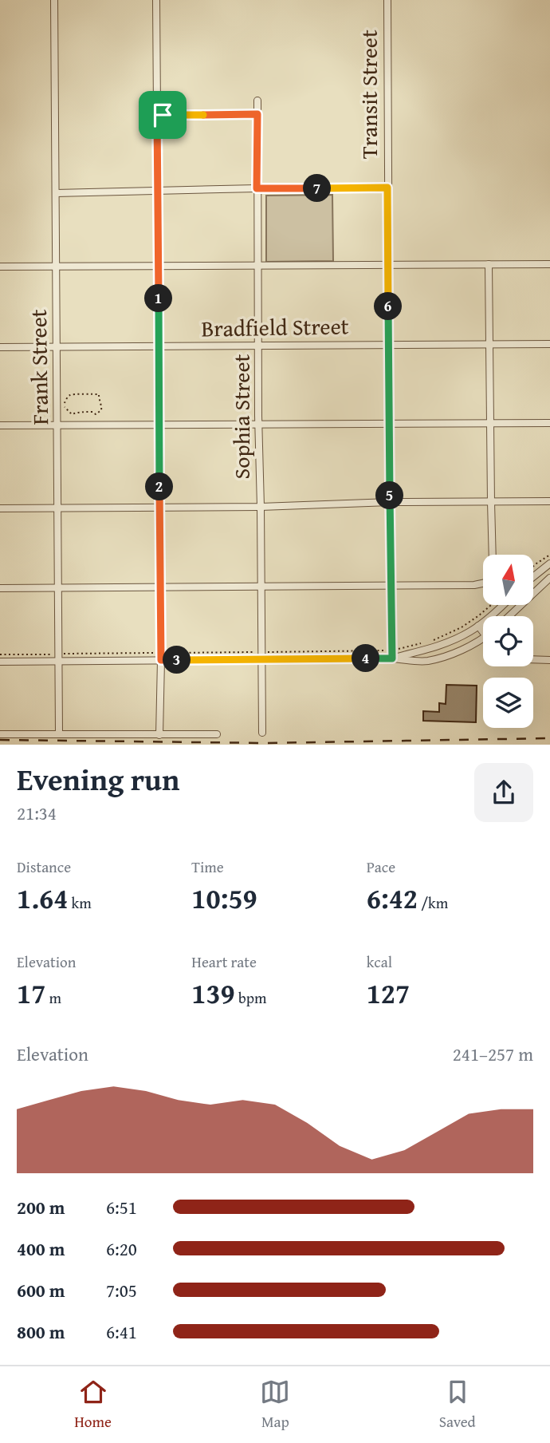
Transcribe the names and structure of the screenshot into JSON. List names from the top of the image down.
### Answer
{
  "streets": {
    "street": [
      "Transit Street",
      "Bradfield Street",
      "Frank Street",
      "Sophia Street"
    ]
  },
  "crossings": [
    ["Transit Street", "Bradfield Street"],
    ["Bradfield Street", "Frank Street"],
    ["Bradfield Street", "Sophia Street"]
  ],
  "north": "top",
  "page": {
    "pins": [
      "7",
      "1",
      "6",
      "2",
      "5",
      "4",
      "3"
    ],
    "heading": ["Evening run", "21:34"],
    "stats": [
      ["Distance", "1.64 km"],
      ["Time", "10:59"],
      ["Pace", "6:42 /km"],
      ["Elevation", "17 m"],
      ["Heart rate", "139 bpm"],
      ["kcal", "127"]
    ],
    "chart": ["Elevation", "241–257 m"],
    "list": [
      {
        "name": "200 m",
        "note": "6:51"
      },
      {
        "name": "400 m",
        "note": "6:20"
      },
      {
        "name": "600 m",
        "note": "7:05"
      },
      {
        "name": "800 m",
        "note": "6:41"
      }
    ],
    "tabs": ["Home", "Map", "Saved"]
  }
}
